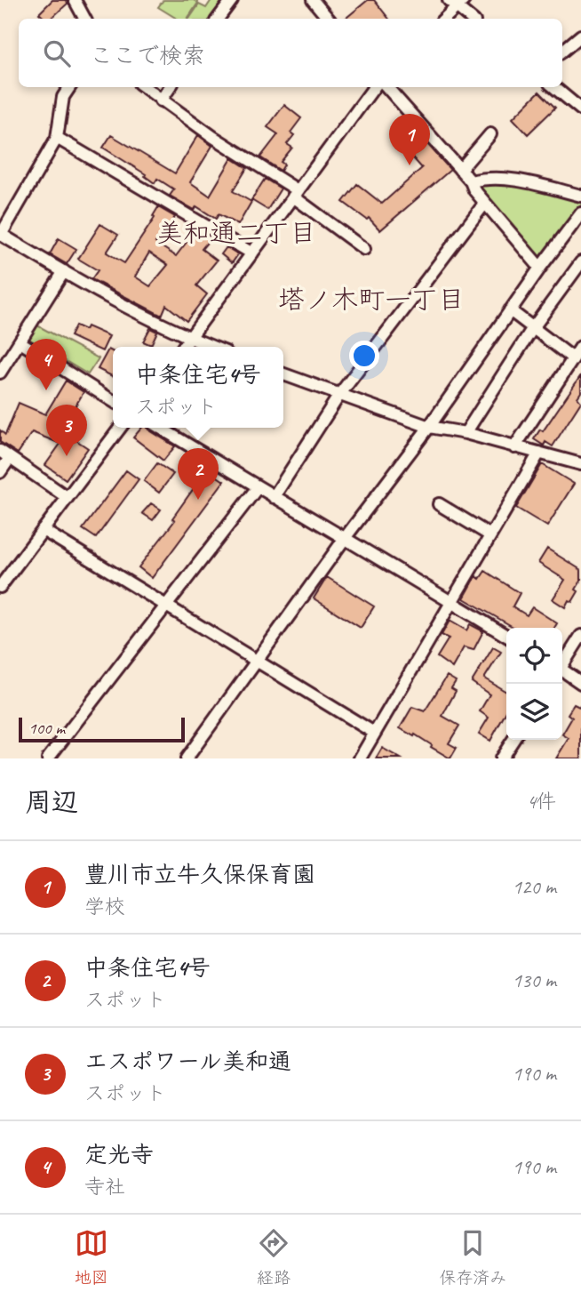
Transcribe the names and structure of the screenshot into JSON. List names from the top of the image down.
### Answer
{
  "districts": ["美和通二丁目", "塔ノ木町一丁目"],
  "scale_bar": "100 m",
  "page": {
    "search": "ここで検索",
    "pins": [
      "1",
      "4",
      "3",
      "2"
    ],
    "popup": ["中条住宅4号", "スポット"],
    "scale": "100 m",
    "heading": ["周辺", "4件"],
    "list": [
      {
        "mark": "1",
        "name": "豊川市立牛久保保育園",
        "note": "学校",
        "value": "120 m"
      },
      {
        "mark": "2",
        "name": "中条住宅4号",
        "note": "スポット",
        "value": "130 m"
      },
      {
        "mark": "3",
        "name": "エスポワール美和通",
        "note": "スポット",
        "value": "190 m"
      },
      {
        "mark": "4",
        "name": "定光寺",
        "note": "寺社",
        "value": "190 m"
      }
    ],
    "nav": ["地図", "経路", "保存済み"]
  }
}
